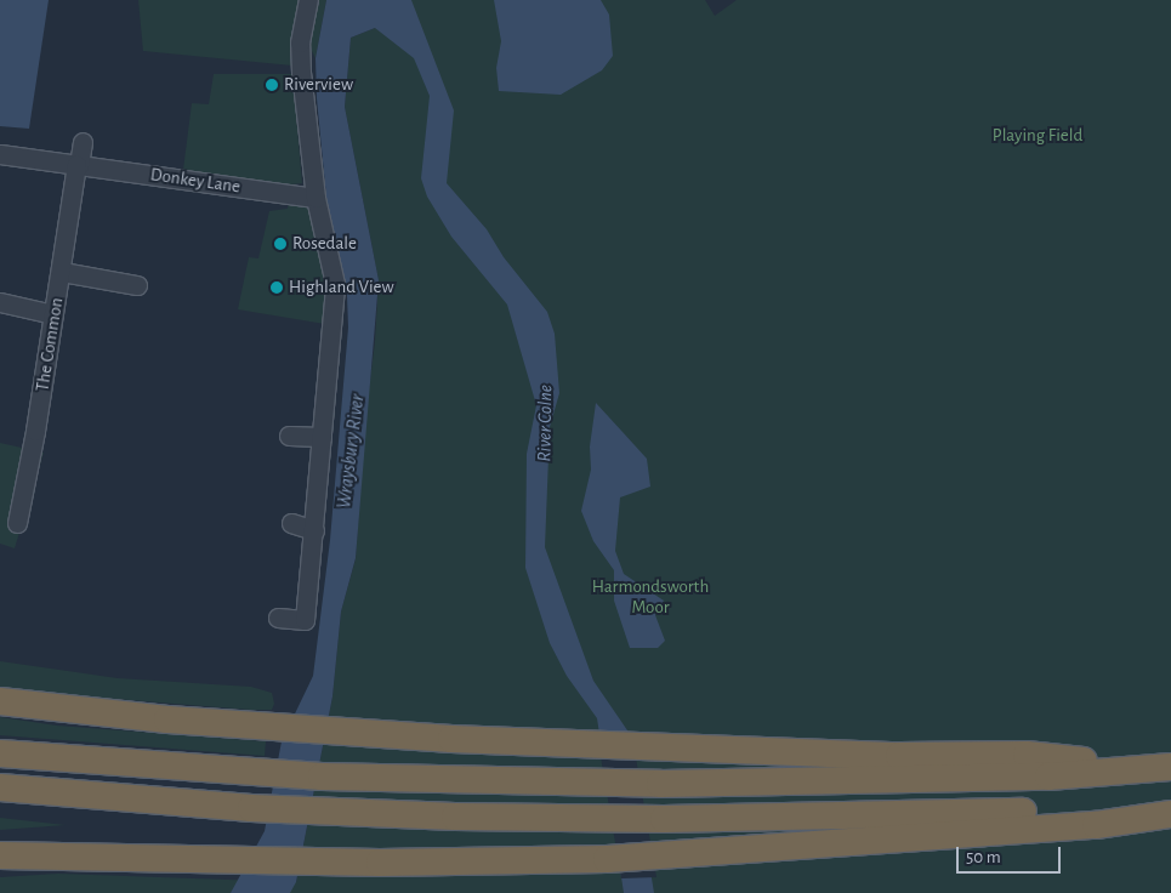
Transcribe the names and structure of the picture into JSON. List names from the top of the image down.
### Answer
{
  "streets": {
    "street": ["Donkey Lane", "The Common"]
  },
  "crossings": [
    ["Donkey Lane", "The Common"]
  ],
  "water": ["River Colne", "Wraysbury River"],
  "parks": ["Playing Field", "Harmondsworth Moor"],
  "places": ["Riverview", "Rosedale", "Highland View"],
  "scale_bar": "50 m"
}
